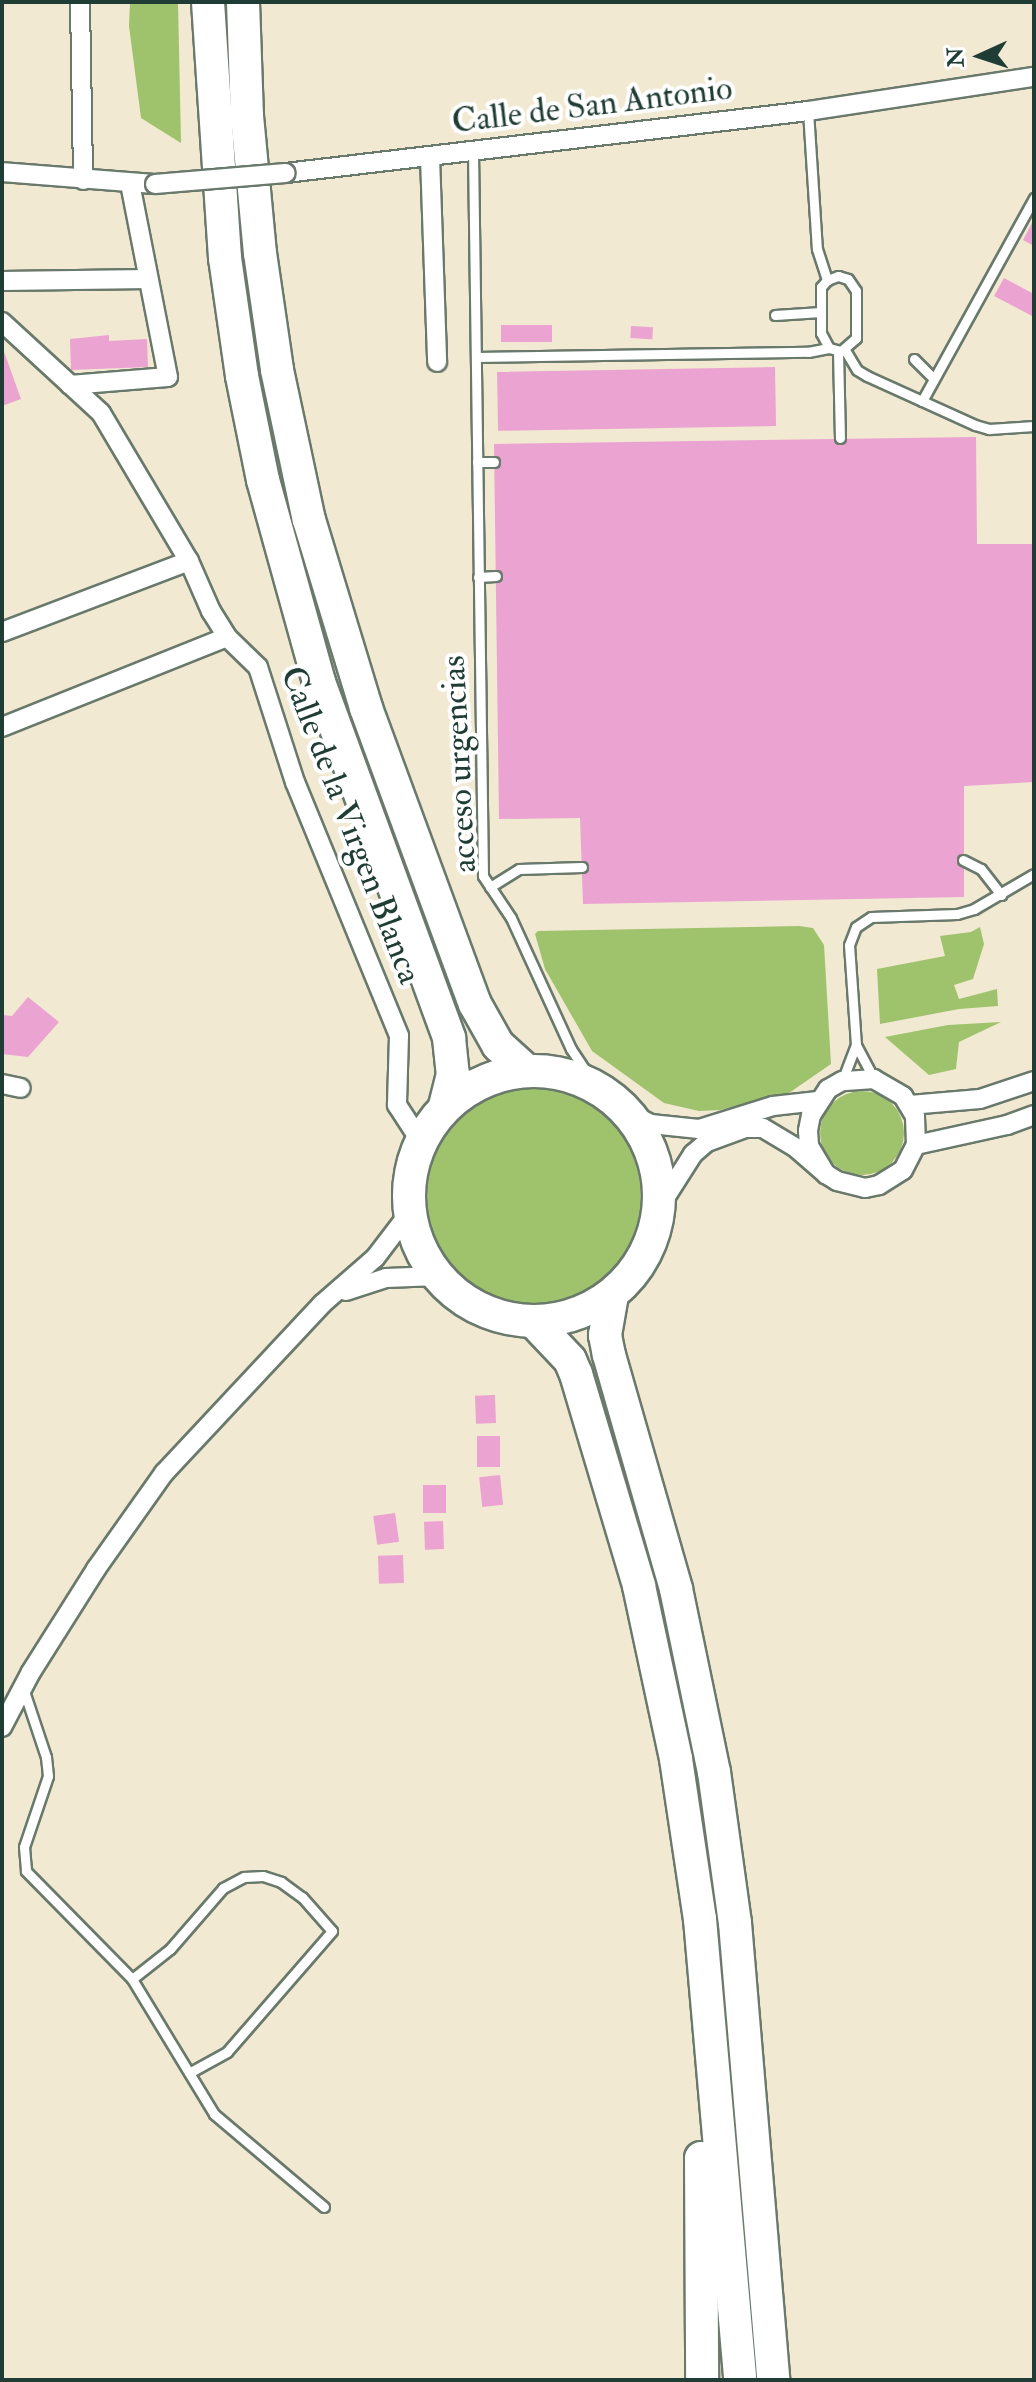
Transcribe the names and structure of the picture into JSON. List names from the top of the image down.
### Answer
{
  "streets": {
    "street": ["Calle de San Antonio", "Calle de la Virgen Blanca"],
    "lane": ["acceso urgencias"]
  },
  "crossings": [
    ["Calle de San Antonio", "acceso urgencias"],
    ["acceso urgencias", "Calle de la Virgen Blanca"]
  ],
  "north": "left"
}
